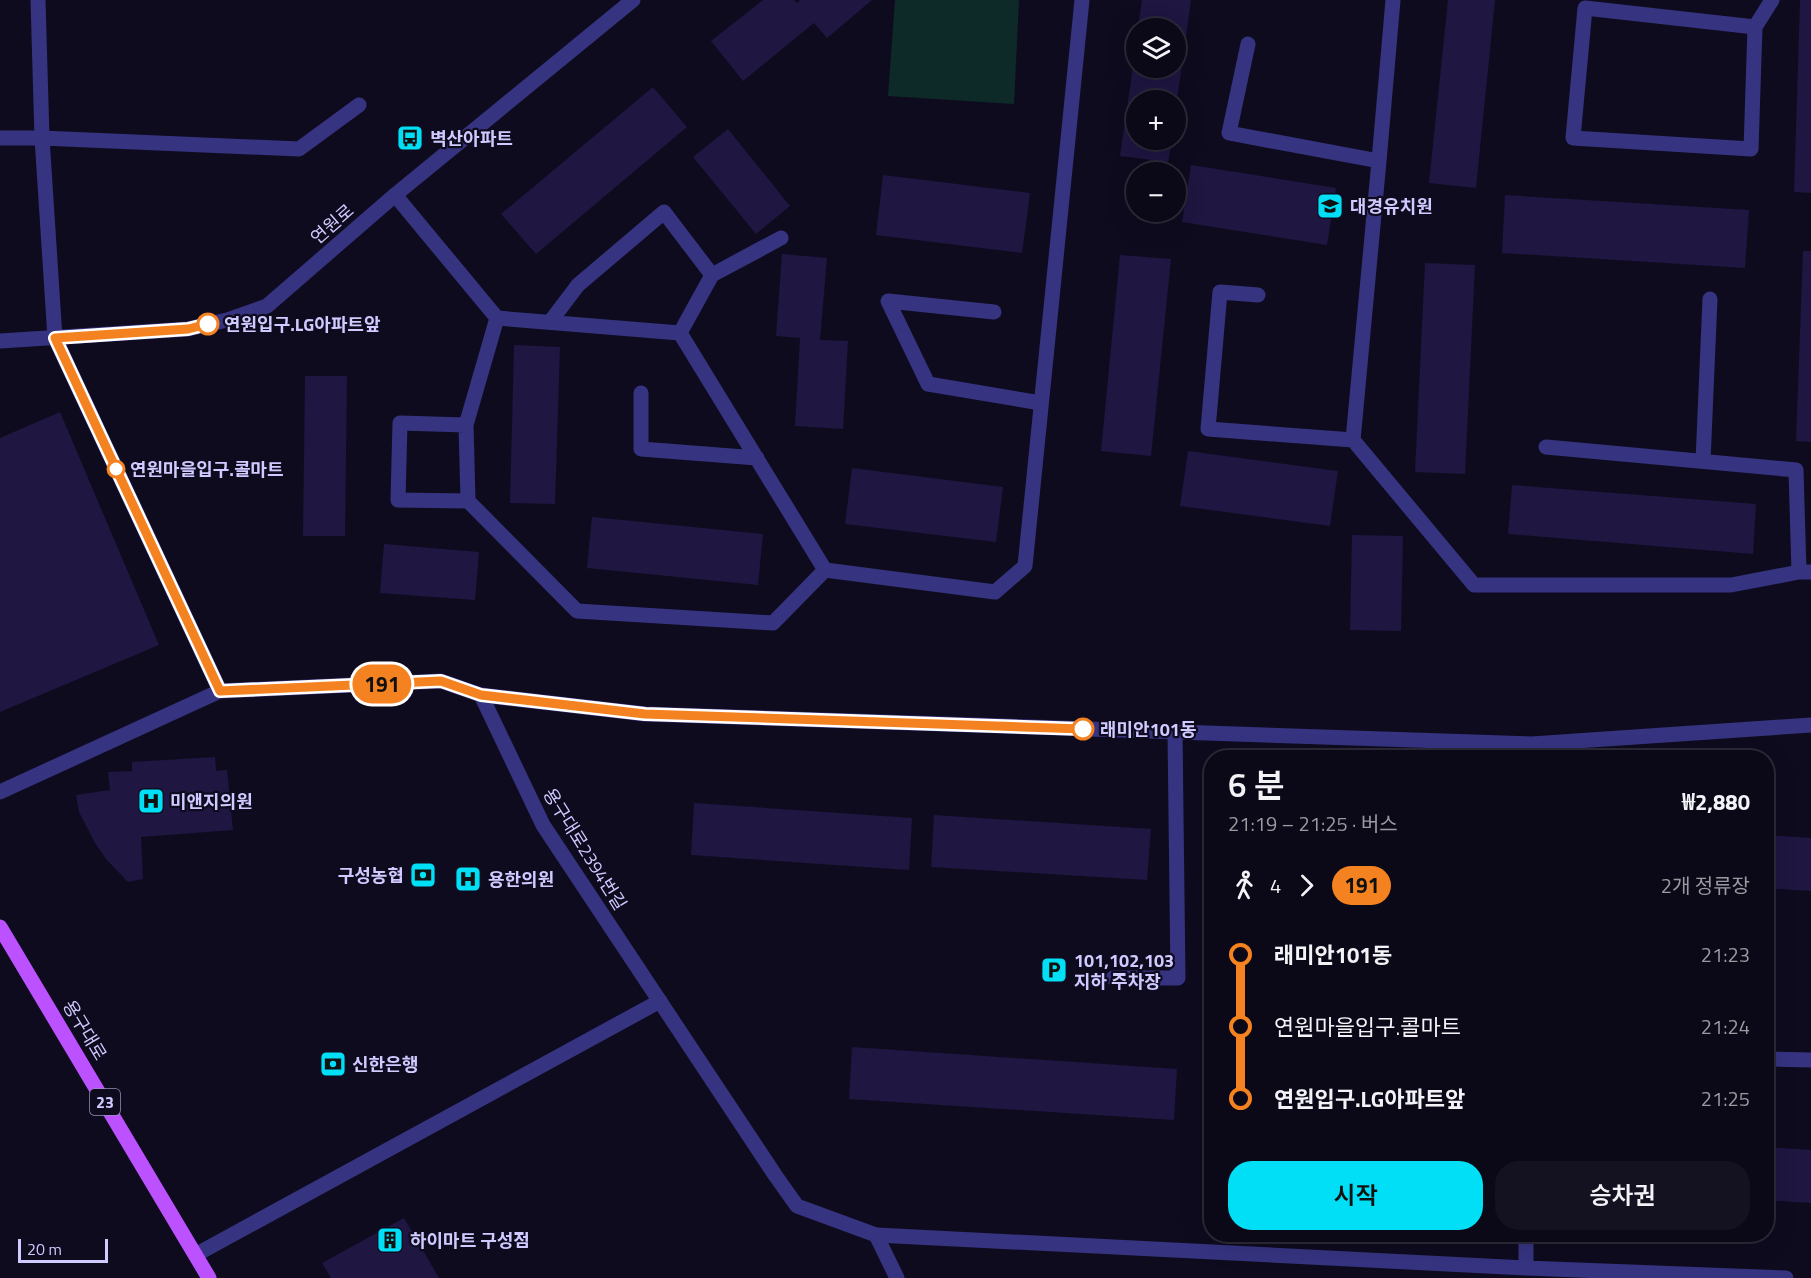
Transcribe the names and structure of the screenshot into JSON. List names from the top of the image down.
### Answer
{
  "streets": {
    "main road": ["용구대로", "23"],
    "street": ["연원로", "용구대로2394번길"]
  },
  "places": {
    "bus stop": ["벽산아파트"],
    "school or university": ["대경유치원"],
    "other": ["연원입구.LG아파트앞", "연원마을입구.콜마트", "래미안101동"],
    "hospital": ["미앤지의원", "용한의원"],
    "bank": ["구성농협", "신한은행"],
    "parking": ["101,102,103 지하 주차장"],
    "building": ["하이마트 구성점"]
  },
  "lines": ["bus line 191"],
  "scale_bar": "20 m",
  "page": {
    "on_map": "191",
    "map_buttons": ["+", "−"],
    "heading": ["6 분", "21:19 – 21:25 · 버스", "₩2,880"],
    "legs": ["4", "191", "2개 정류장"],
    "list": [
      {
        "name": "래미안101동",
        "value": "21:23"
      },
      {
        "name": "연원마을입구.콜마트",
        "value": "21:24"
      },
      {
        "name": "연원입구.LG아파트앞",
        "value": "21:25"
      }
    ],
    "buttons": ["시작", "승차권"],
    "scale": "20 m"
  }
}
